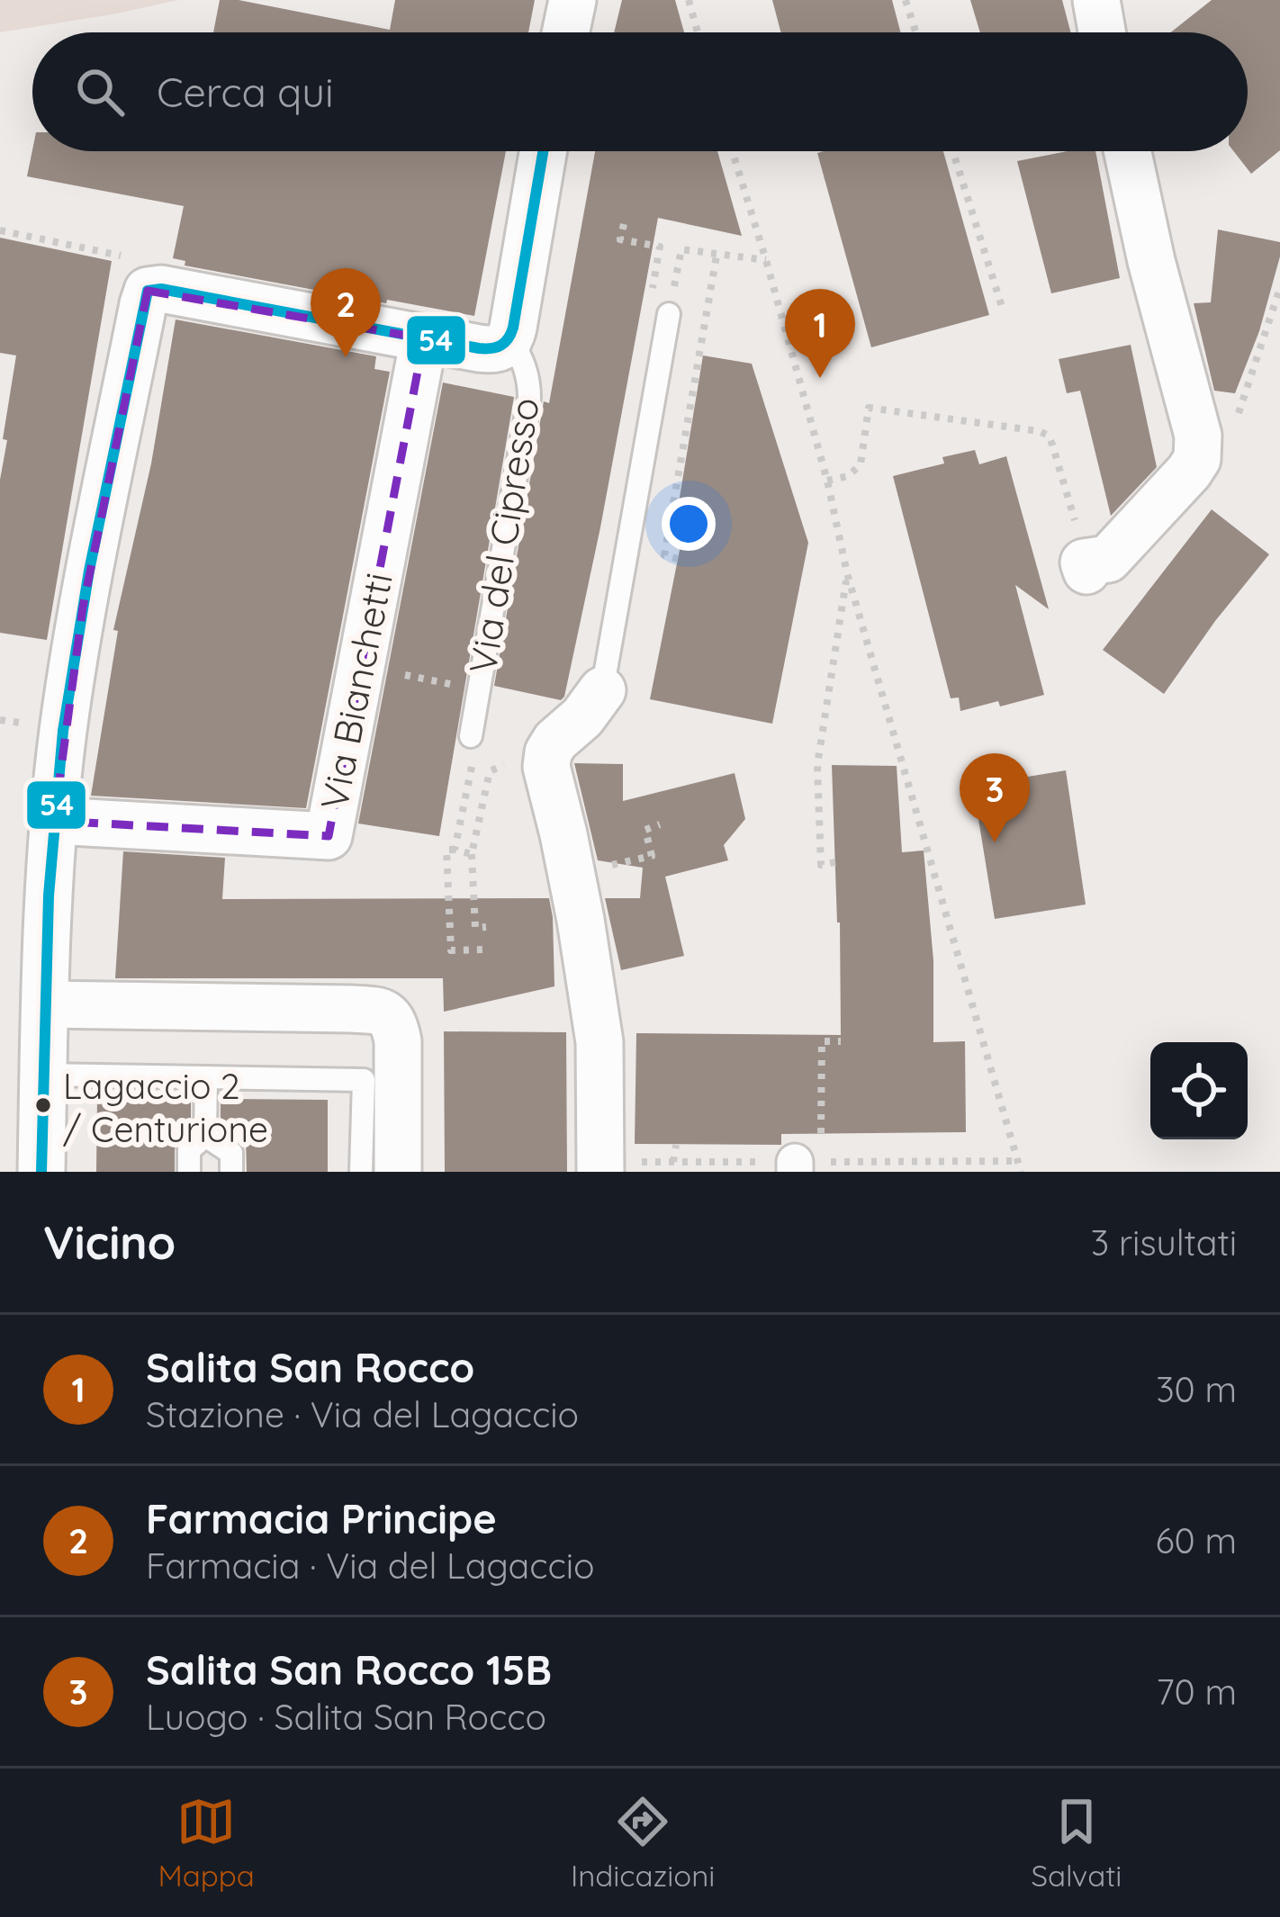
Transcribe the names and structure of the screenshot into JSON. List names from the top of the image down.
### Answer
{
  "streets": {
    "street": ["Via Bianchetti"],
    "lane": ["Via del Cipresso"]
  },
  "places": ["Lagaccio 2 / Centurione"],
  "lines": ["transit line 54"],
  "page": {
    "search": "Cerca qui",
    "pins": ["2", "1", "3"],
    "heading": ["Vicino", "3 risultati"],
    "list": [
      {
        "mark": "1",
        "name": "Salita San Rocco",
        "note": "Stazione · Via del Lagaccio",
        "value": "30 m"
      },
      {
        "mark": "2",
        "name": "Farmacia Principe",
        "note": "Farmacia · Via del Lagaccio",
        "value": "60 m"
      },
      {
        "mark": "3",
        "name": "Salita San Rocco 15B",
        "note": "Luogo · Salita San Rocco",
        "value": "70 m"
      }
    ],
    "nav": ["Mappa", "Indicazioni", "Salvati"]
  }
}
